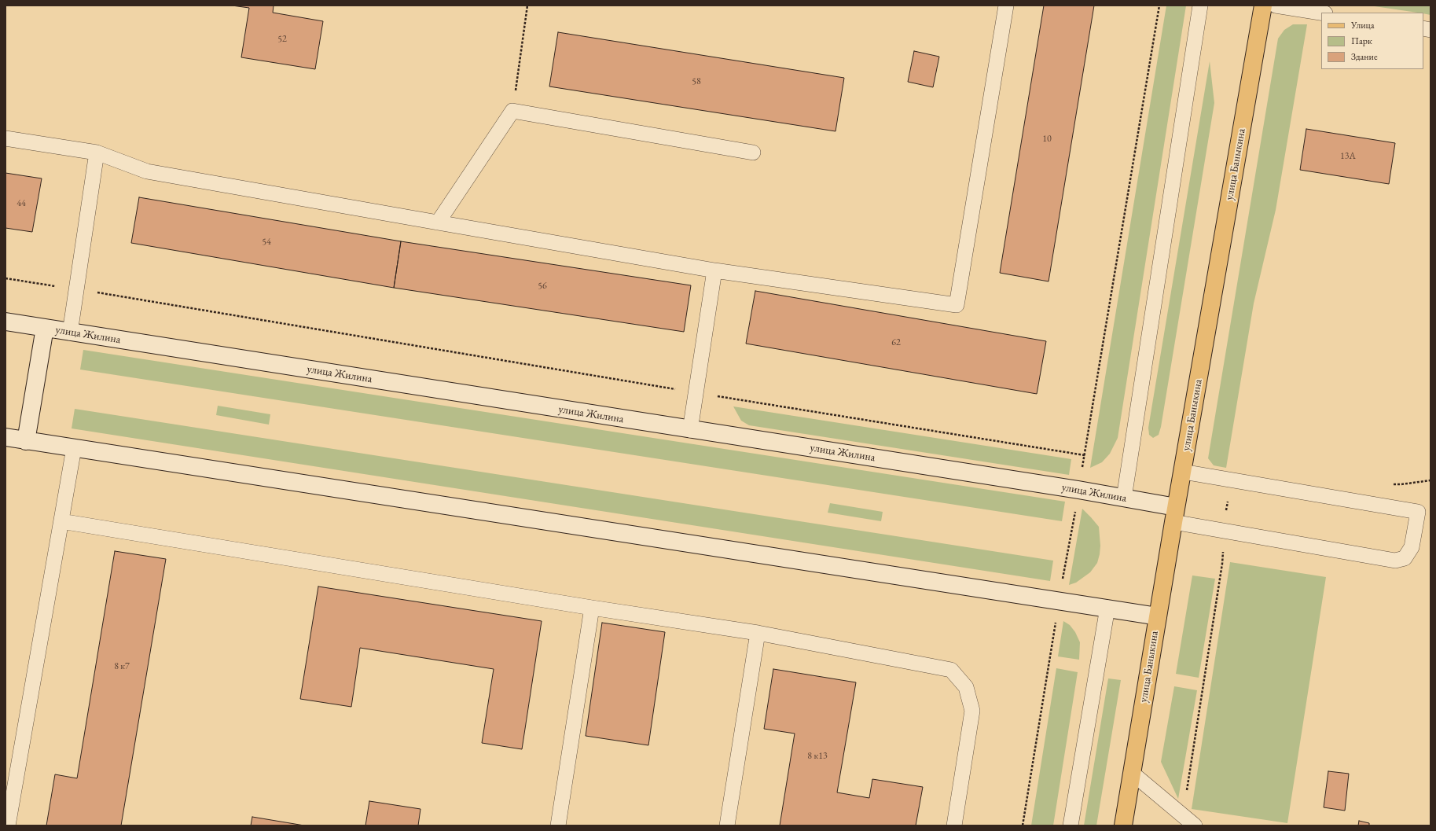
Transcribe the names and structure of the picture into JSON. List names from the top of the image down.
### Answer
{
  "streets": {
    "main road": ["улица Баныкина", "улица Жилина"]
  },
  "crossings": [
    ["улица Баныкина", "улица Жилина"]
  ],
  "house_numbers": [
    "52",
    "58",
    "10",
    "13А",
    "44",
    "54",
    "56",
    "62",
    "8 к7",
    "8 к13"
  ],
  "legend": ["Улица", "Парк", "Здание"]
}
